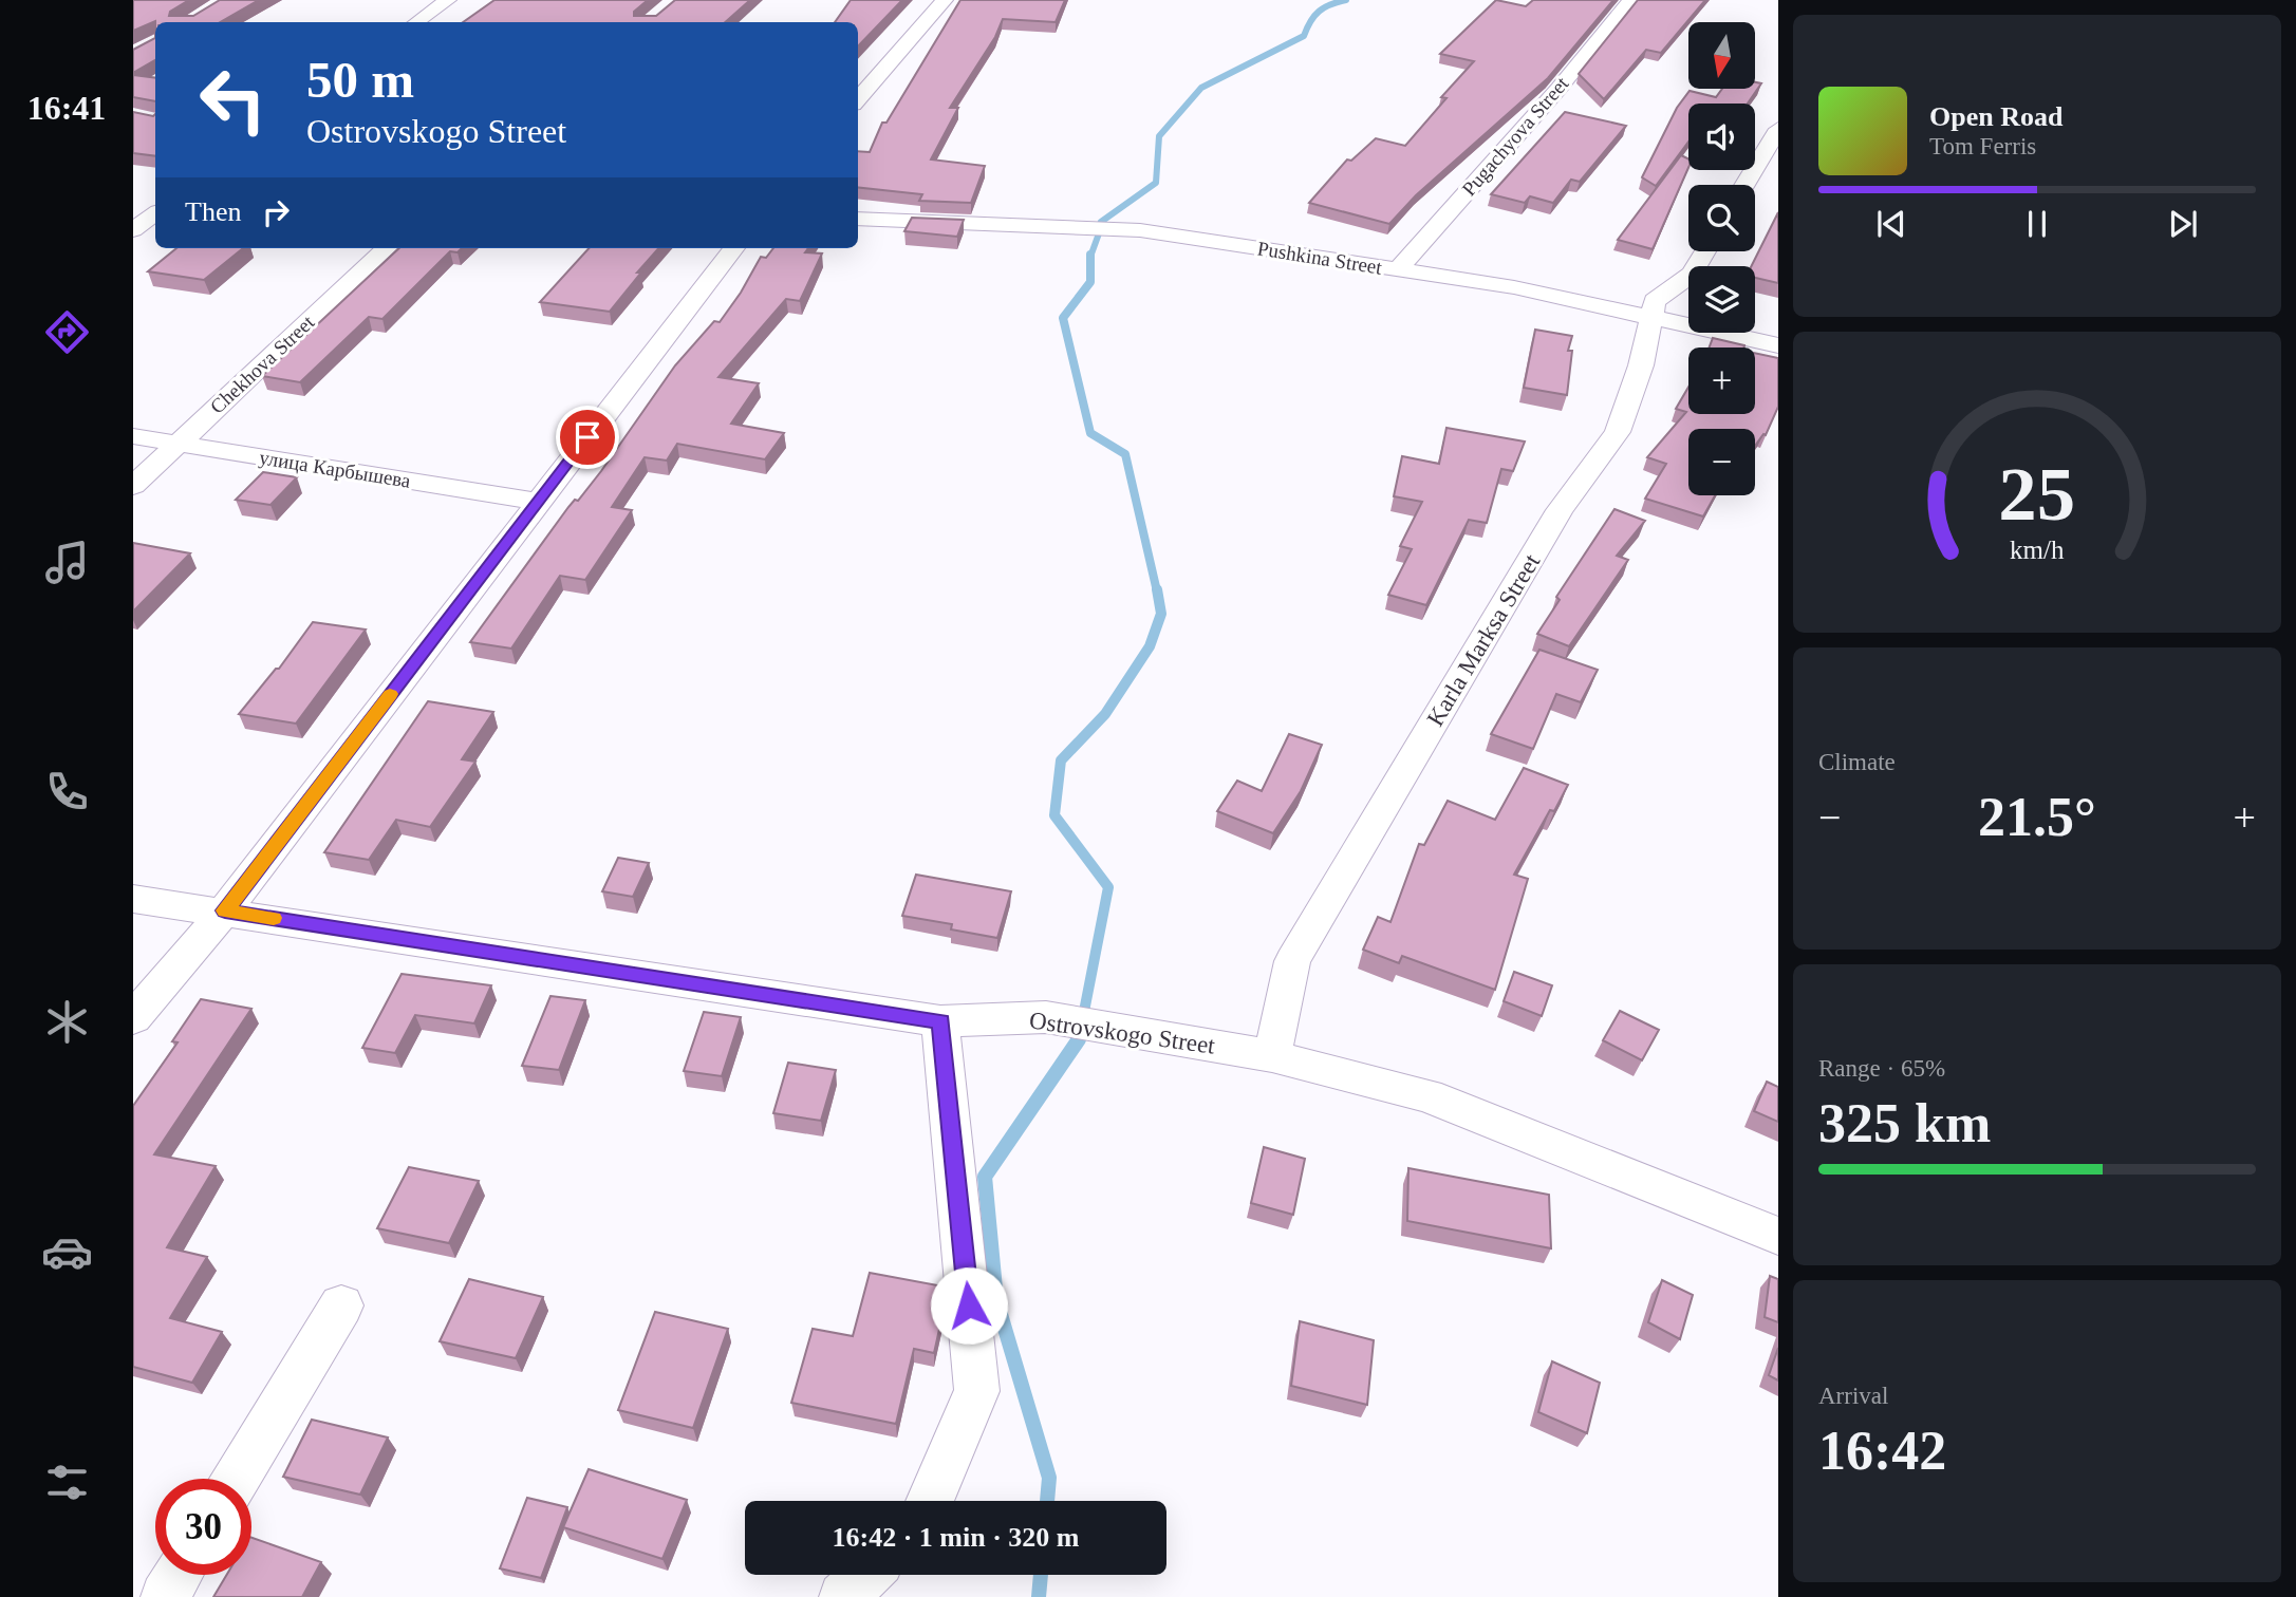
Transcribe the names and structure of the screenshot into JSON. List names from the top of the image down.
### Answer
{
  "streets": {
    "street": [
      "Pugachyova Street",
      "Pushkina Street",
      "Chekhova Street",
      "улица Карбышева",
      "Karla Marksa Street",
      "Ostrovskogo Street"
    ]
  },
  "crossings": [
    ["Pugachyova Street", "Pushkina Street"],
    ["Pushkina Street", "Karla Marksa Street"],
    ["Chekhova Street", "улица Карбышева"],
    ["Karla Marksa Street", "Ostrovskogo Street"]
  ],
  "north": "bottom",
  "page": {
    "tabs": "16:41",
    "map_buttons": ["+", "−"],
    "turn": ["50 m", "Ostrovskogo Street"],
    "song": ["Open Road", "Tom Ferris"],
    "then": "Then",
    "tile": [
      "Climate",
      ["Range · 65%", "325 km"],
      ["Arrival", "16:42"]
    ],
    "heat": ["−", "21.5°", "+"],
    "limit": "30",
    "trip": "16:42 · 1 min · 320 m",
    "gauge": ["25", "km/h"]
  }
}
